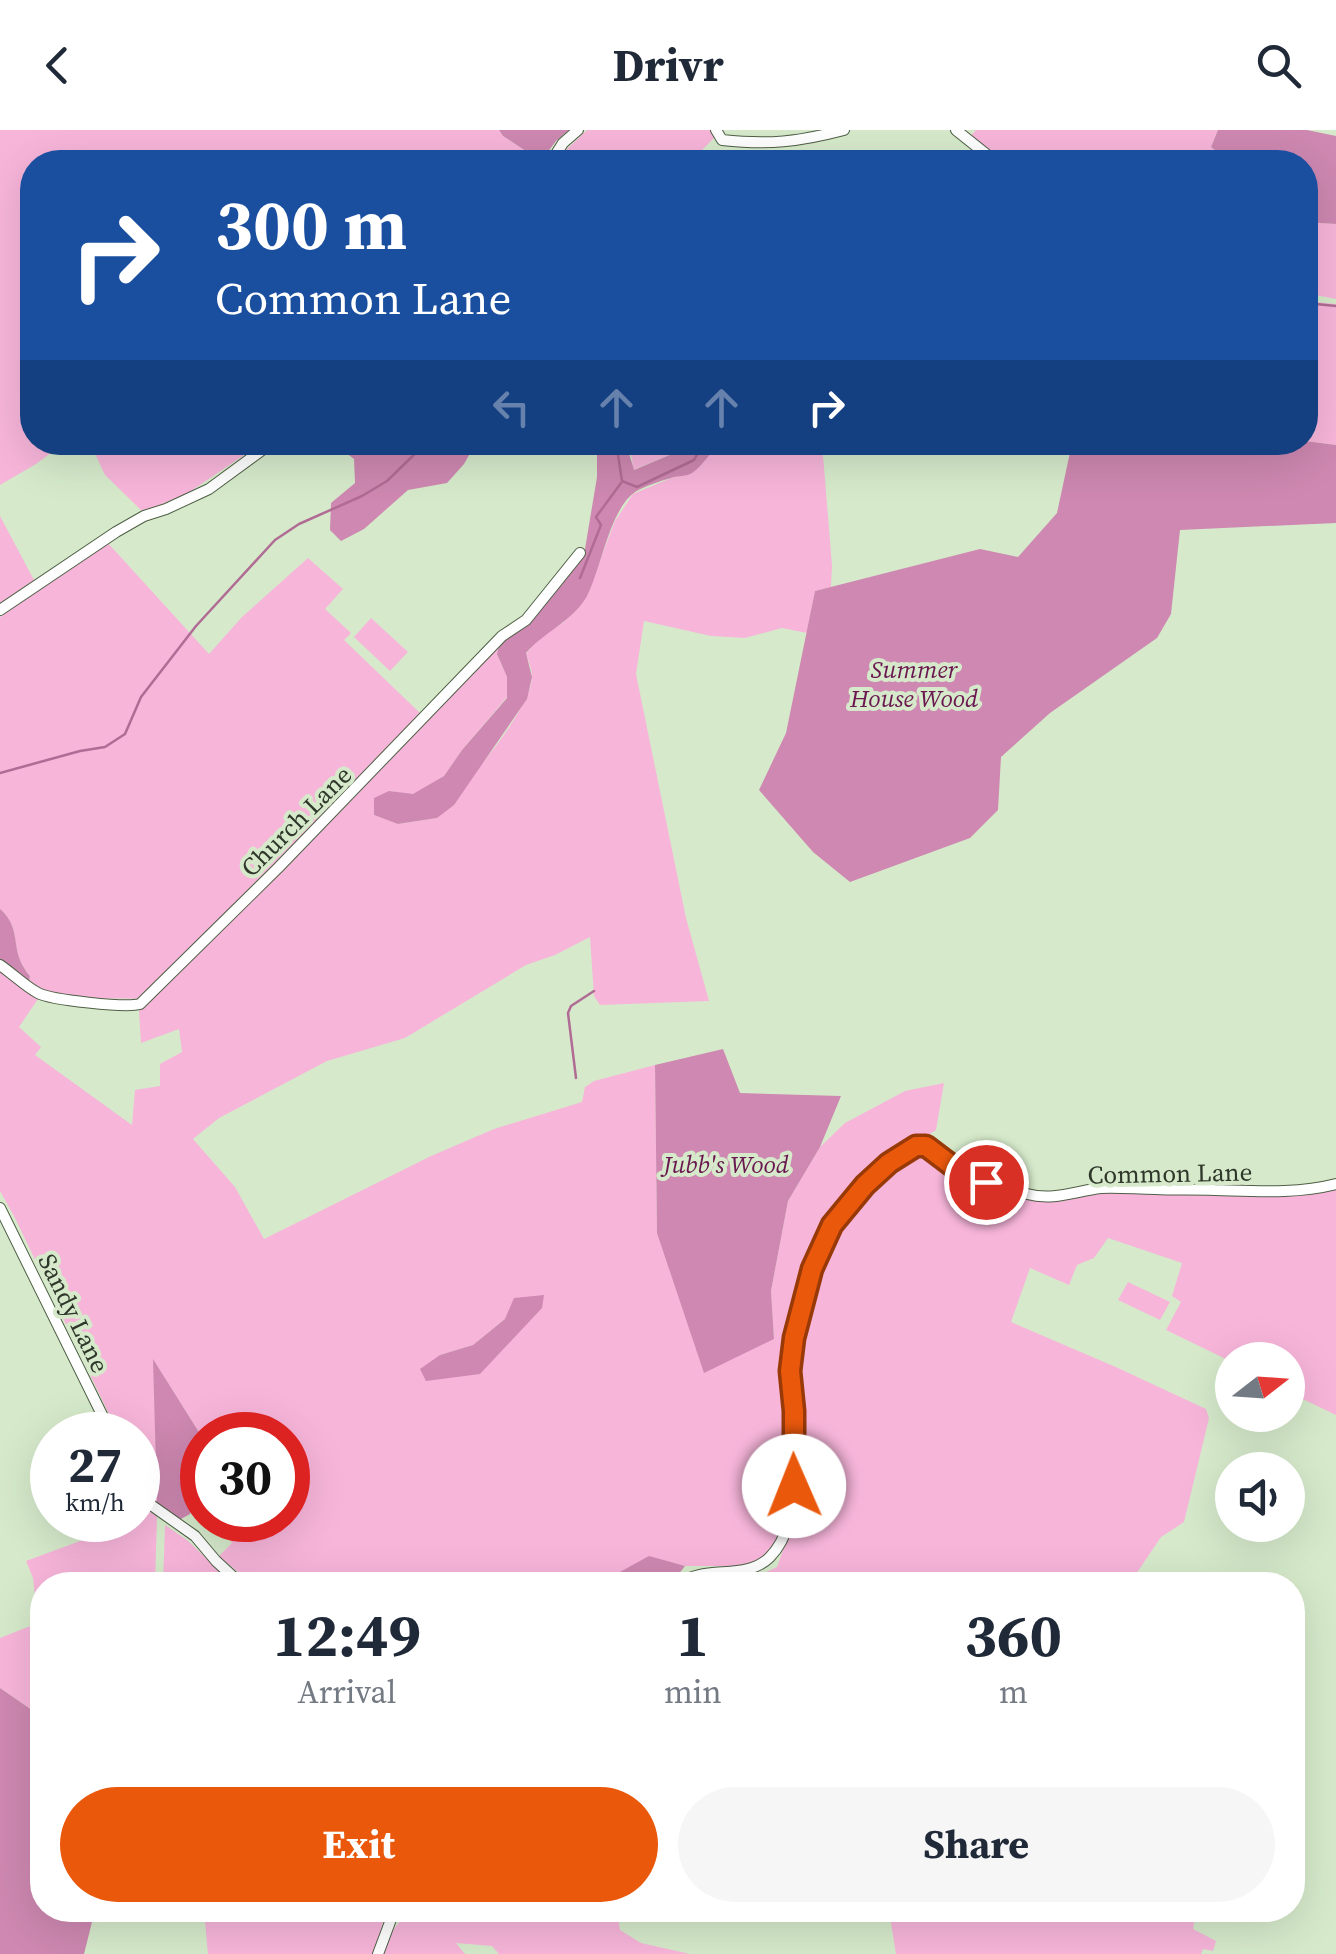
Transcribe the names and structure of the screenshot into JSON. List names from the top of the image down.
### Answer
{
  "streets": {
    "street": ["Church Lane", "Common Lane", "Sandy Lane"]
  },
  "parks": ["Summer House Wood", "Jubb's Wood"],
  "north": "right",
  "page": {
    "header": "Drivr",
    "turn": ["300 m", "Common Lane"],
    "speed": "27 km/h",
    "limit": "30",
    "eta": [
      "12:49",
      "Arrival",
      "1",
      "min",
      "360",
      "m"
    ],
    "buttons": ["Exit", "Share"]
  }
}
